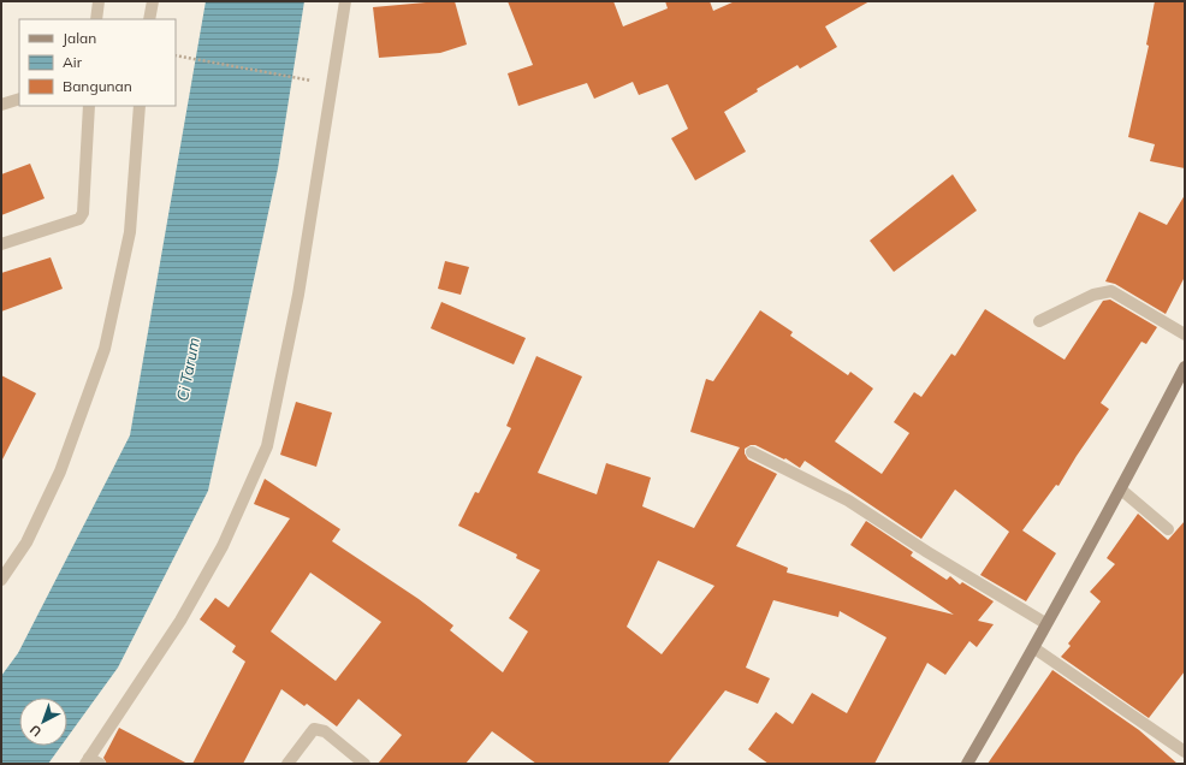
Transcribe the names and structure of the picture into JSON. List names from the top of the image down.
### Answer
{
  "water": ["Ci Tarum"],
  "legend": ["Jalan", "Air", "Bangunan"],
  "north": "bottom left"
}
